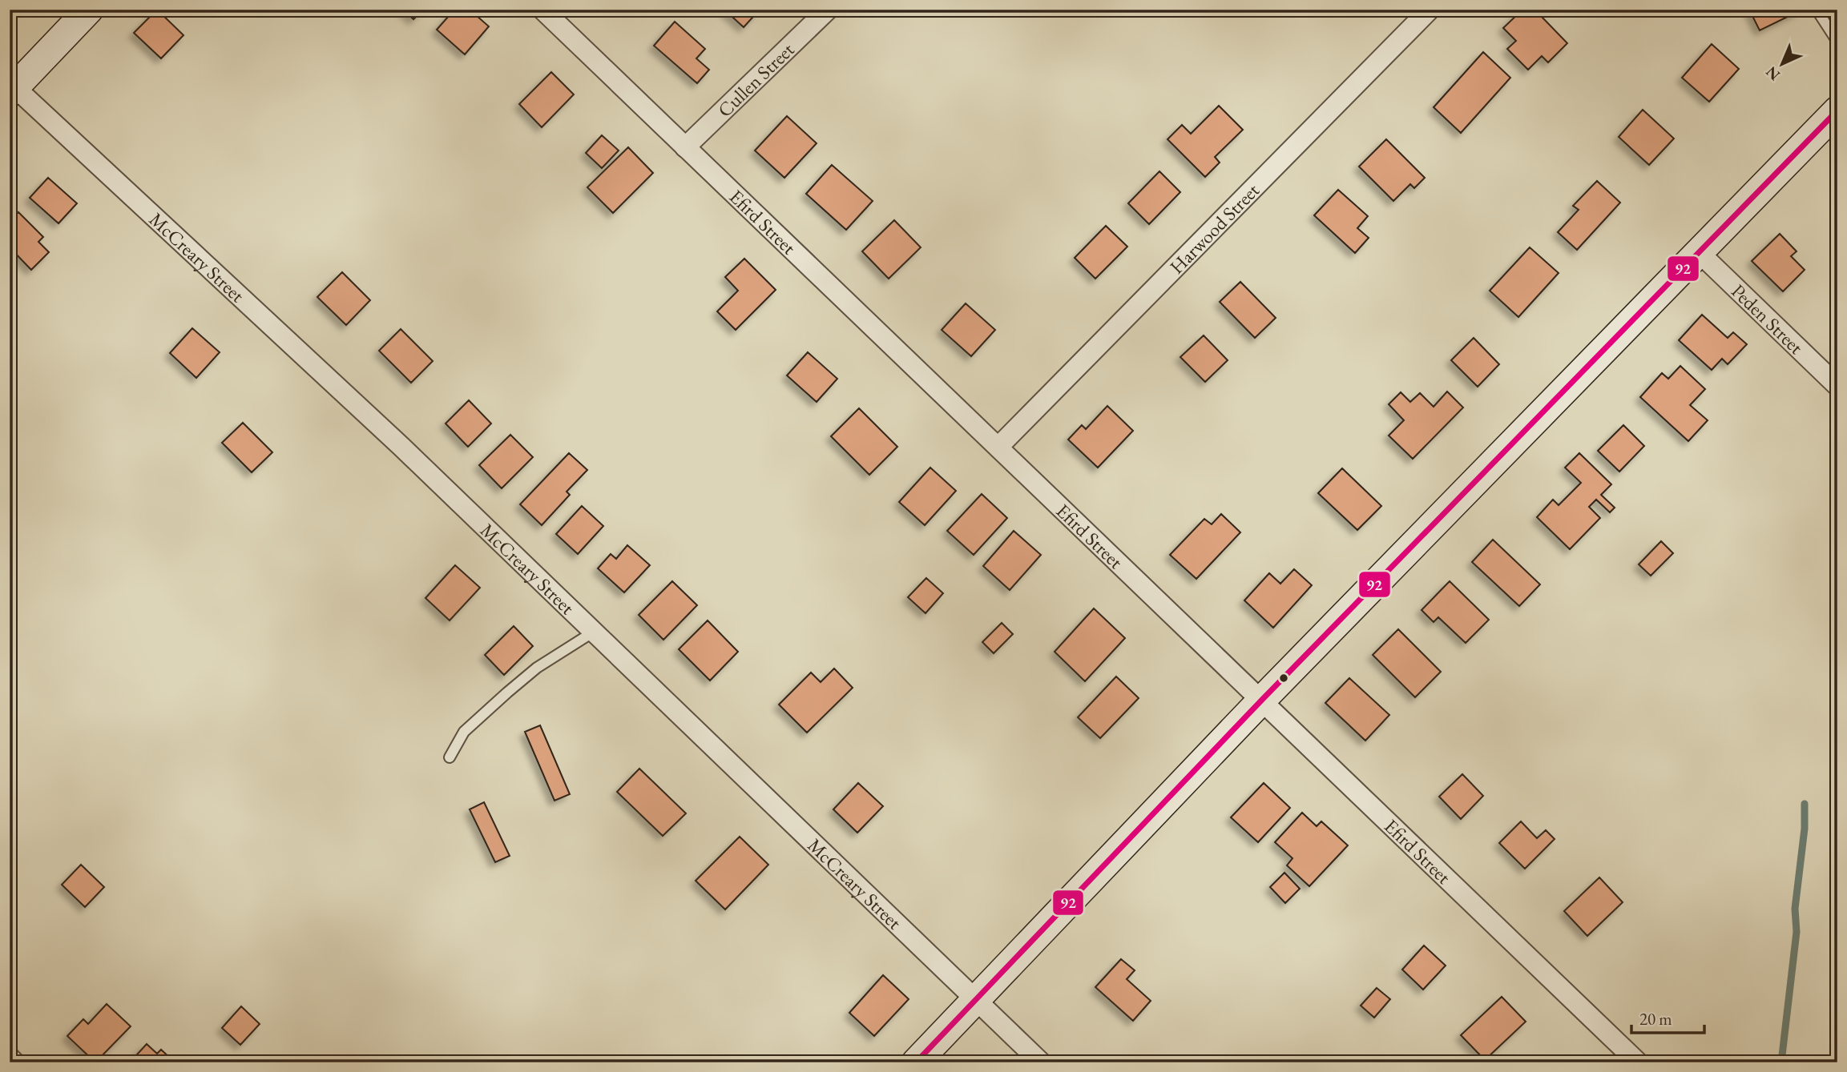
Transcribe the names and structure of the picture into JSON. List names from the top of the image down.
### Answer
{
  "streets": {
    "street": [
      "Cullen Street",
      "Efird Street",
      "Harwood Street",
      "McCreary Street",
      "Peden Street"
    ]
  },
  "crossings": [
    ["Cullen Street", "Efird Street"],
    ["Efird Street", "Harwood Street"]
  ],
  "lines": ["transit line 92"],
  "scale_bar": "20 m",
  "north": "bottom left"
}
